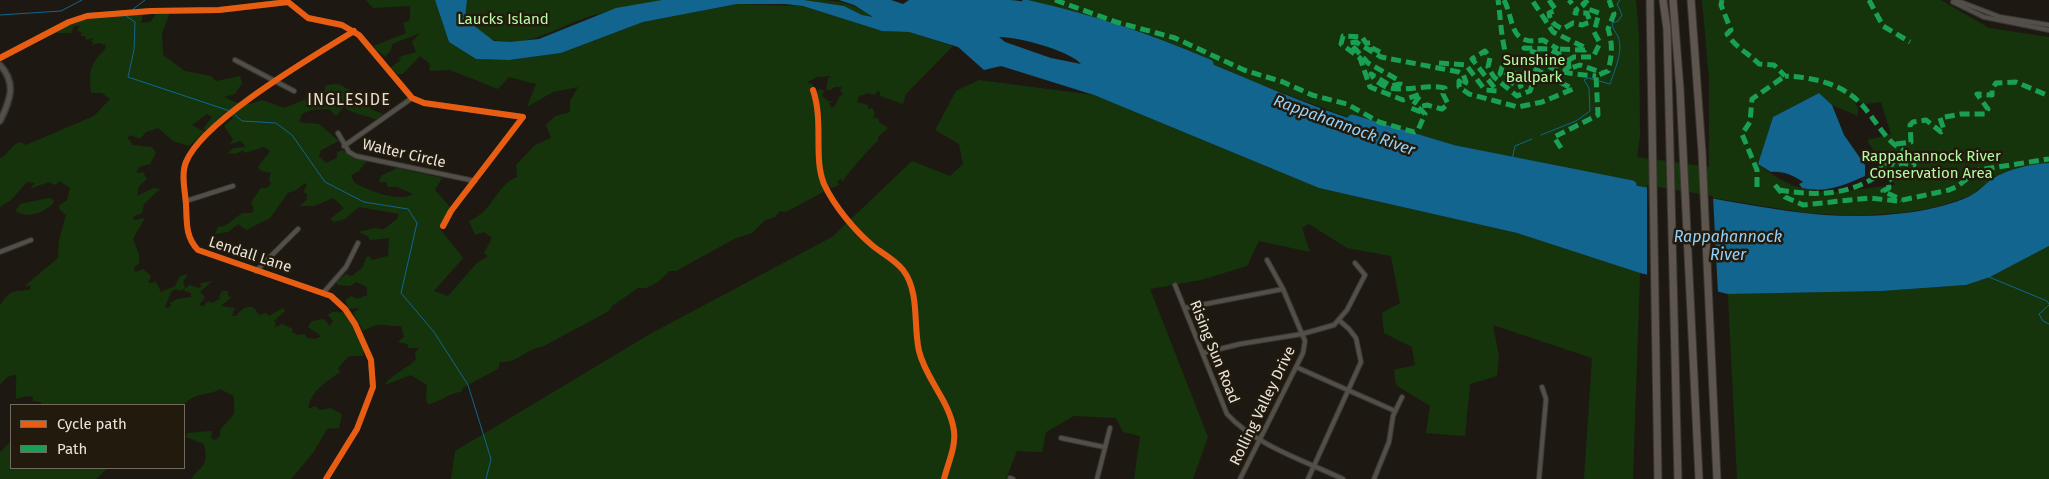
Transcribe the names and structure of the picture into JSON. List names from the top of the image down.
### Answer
{
  "streets": {
    "street": [
      "Walter Circle",
      "Lendall Lane",
      "Rising Sun Road",
      "Rolling Valley Drive"
    ]
  },
  "crossings": [
    ["Rising Sun Road", "Rolling Valley Drive"]
  ],
  "districts": ["INGLESIDE"],
  "water": ["Rappahannock River"],
  "parks": ["Laucks Island", "Sunshine Ballpark", "Rappahannock River Conservation Area"],
  "legend": ["Cycle path", "Path"]
}
